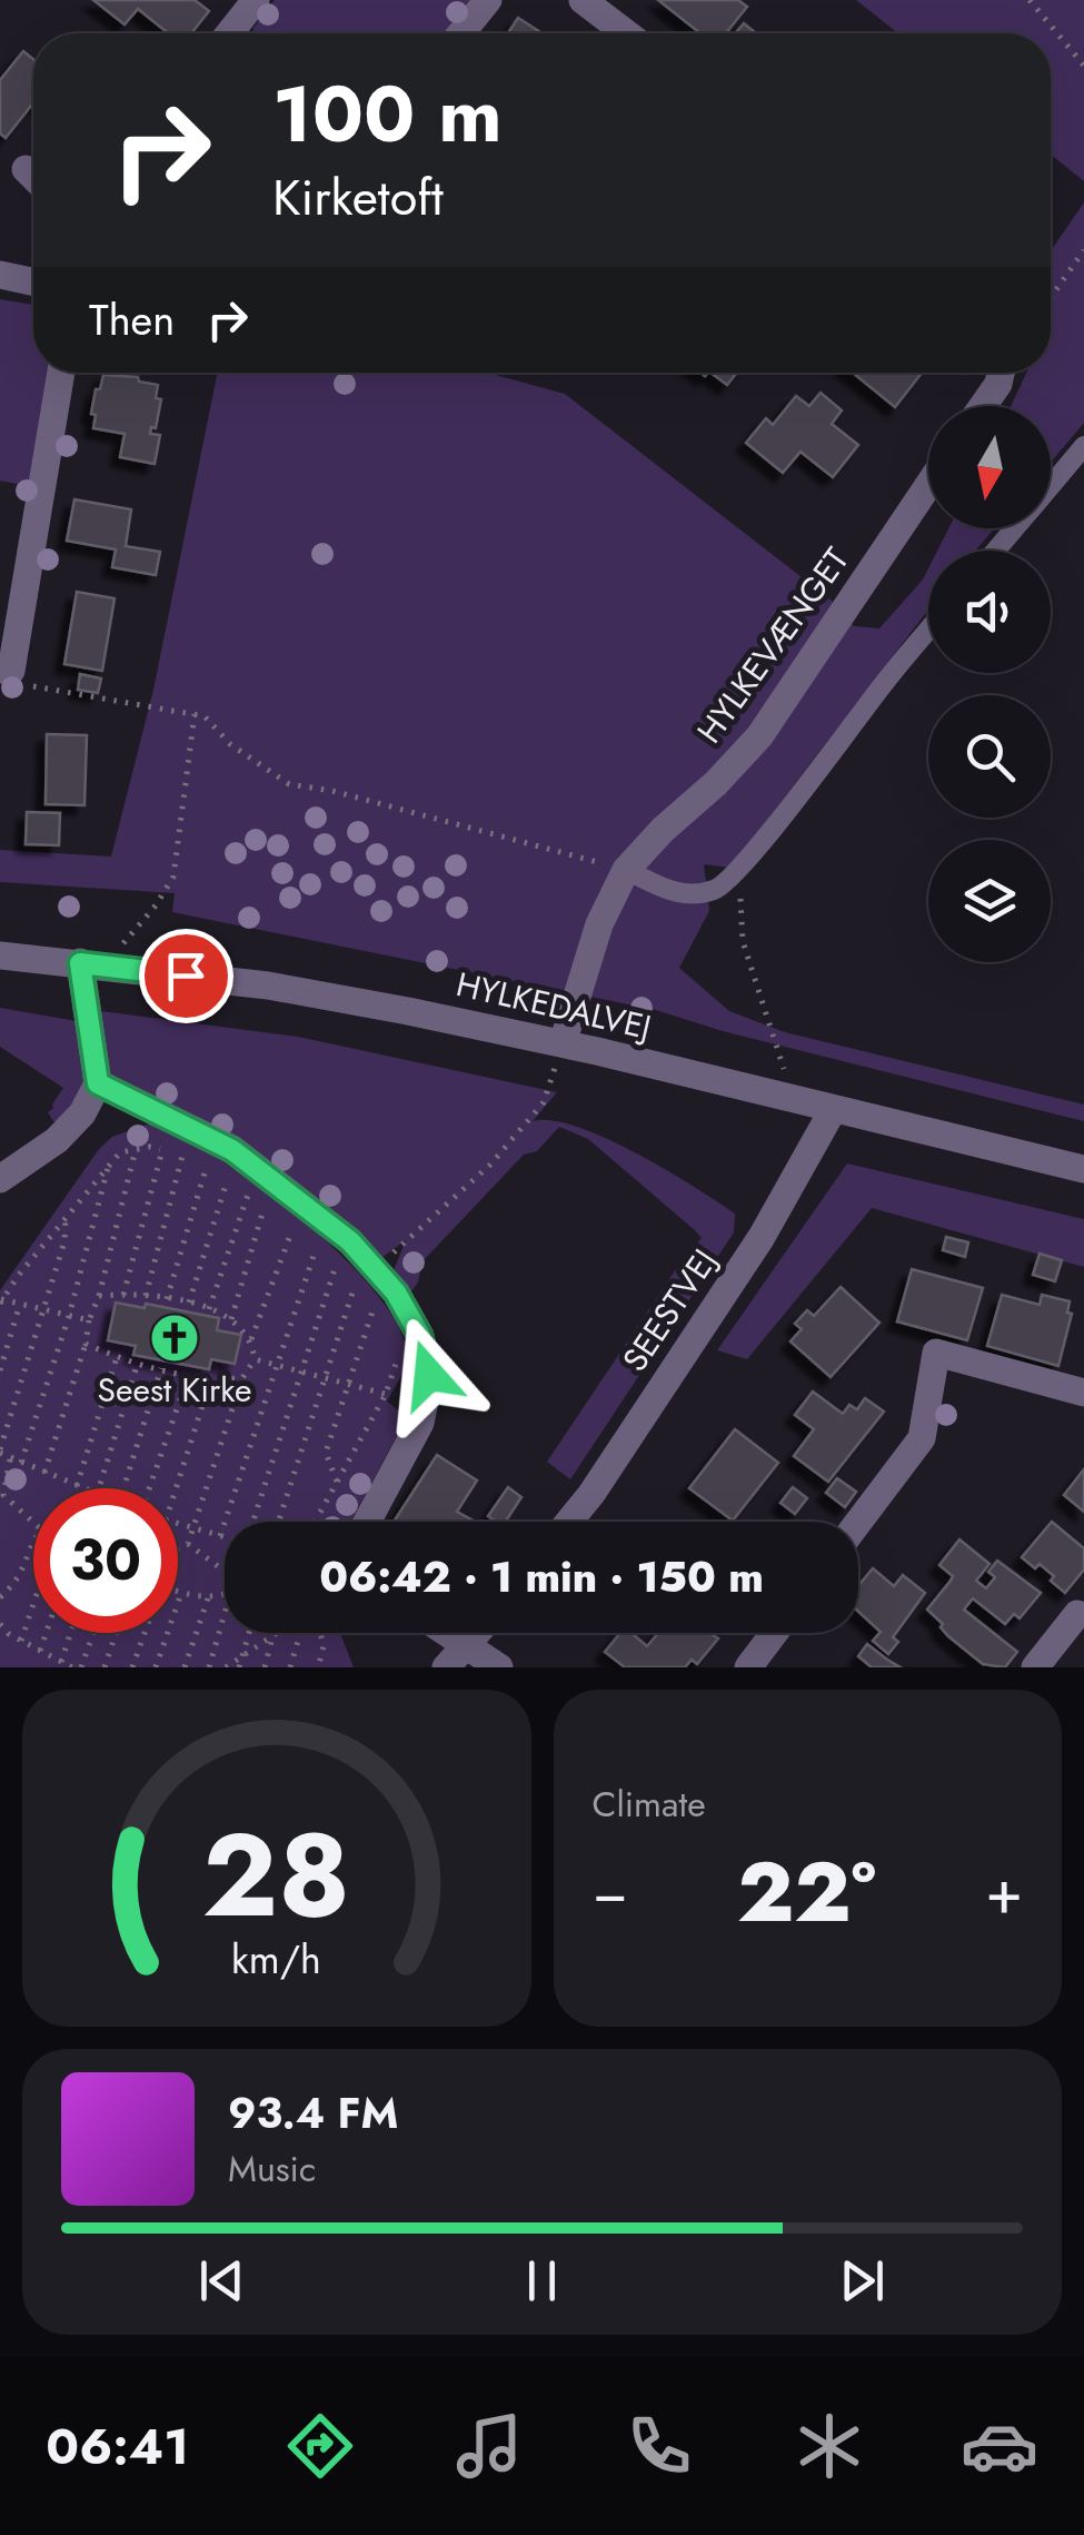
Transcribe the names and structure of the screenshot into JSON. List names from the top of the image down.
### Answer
{
  "streets": {
    "street": ["HYLKEVÆNGET", "HYLKEDALVEJ", "SEESTVEJ"]
  },
  "crossings": [
    ["HYLKEVÆNGET", "HYLKEDALVEJ"],
    ["HYLKEDALVEJ", "SEESTVEJ"]
  ],
  "places": {
    "church": ["Seest Kirke"]
  },
  "north": "bottom",
  "page": {
    "turn": ["100 m", "Kirketoft"],
    "then": "Then",
    "limit": "30",
    "trip": "06:42 · 1 min · 150 m",
    "tile": "Climate",
    "heat": ["−", "22°", "+"],
    "song": ["93.4 FM", "Music"],
    "tabs": "06:41",
    "gauge": ["28", "km/h"]
  }
}
